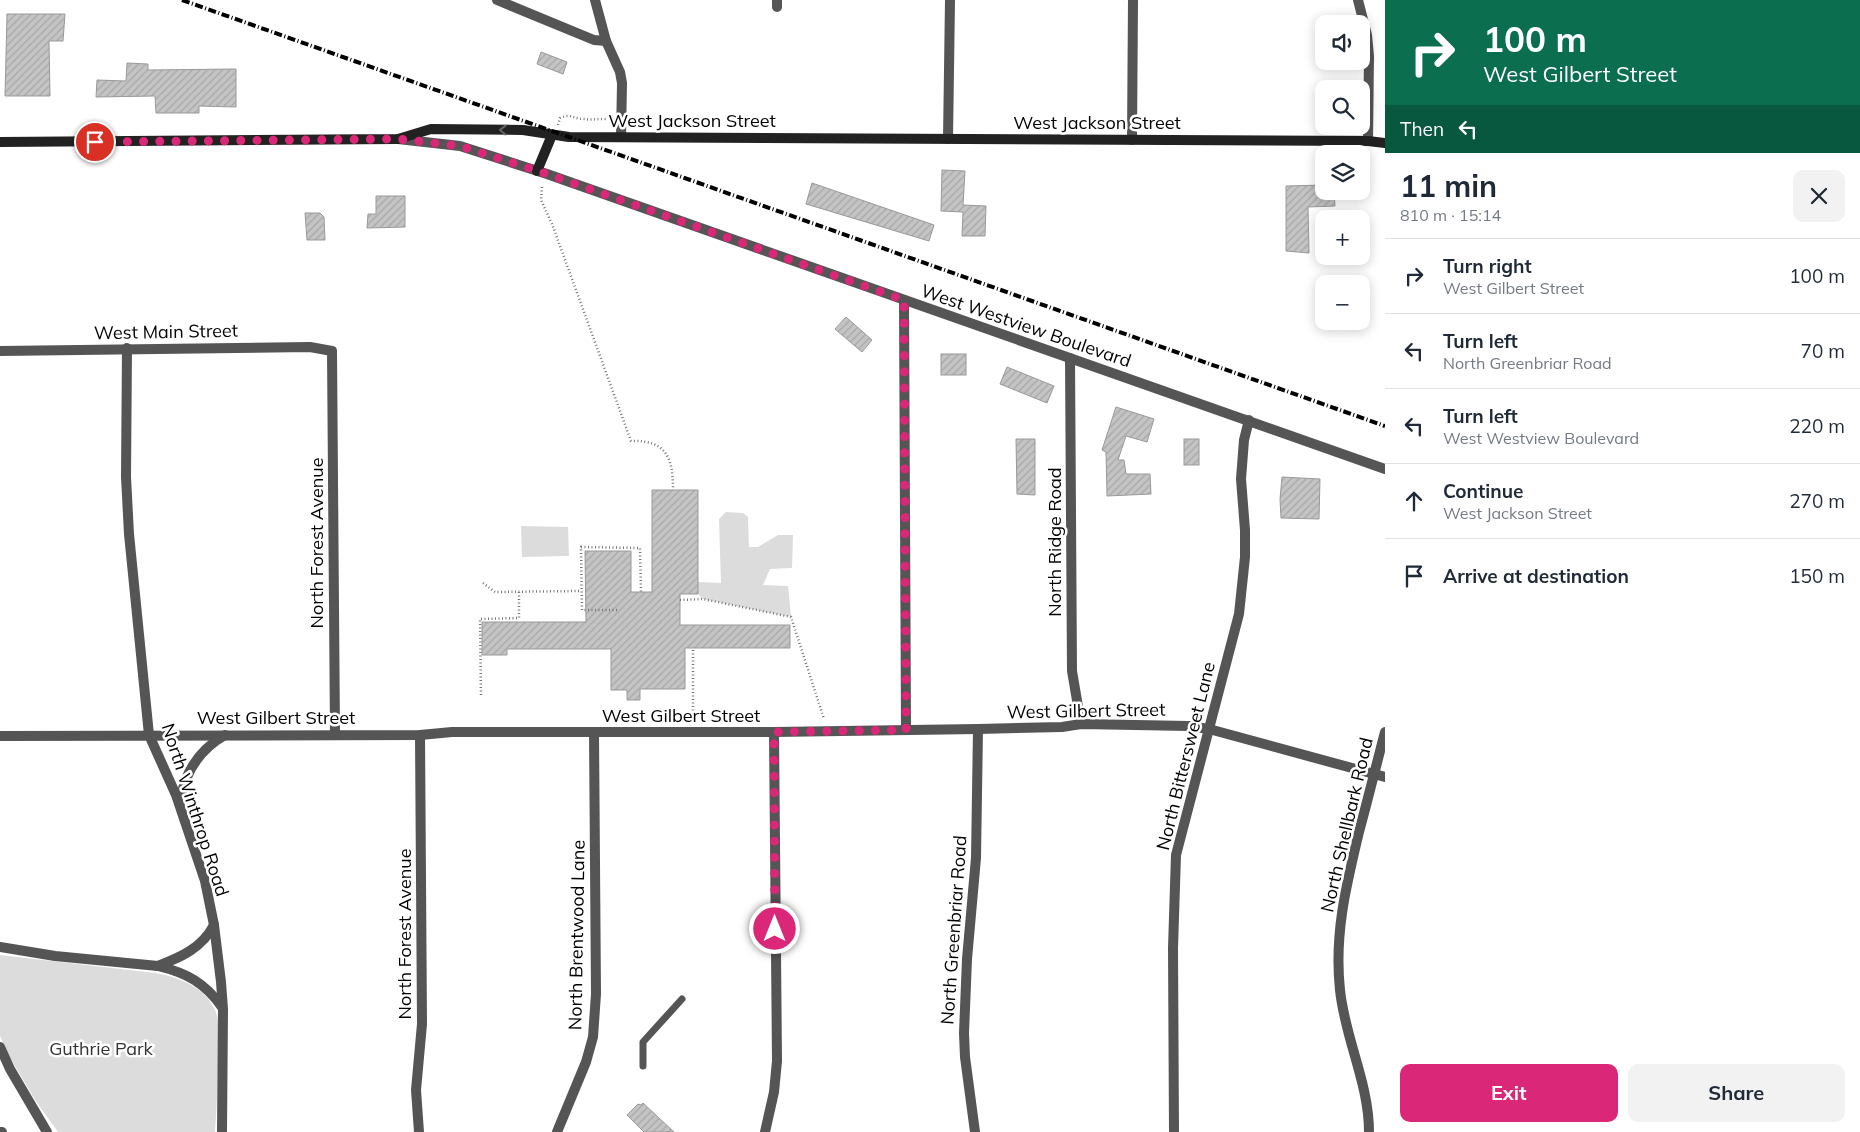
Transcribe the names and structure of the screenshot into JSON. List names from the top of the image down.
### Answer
{
  "streets": {
    "main road": ["West Jackson Street"],
    "street": [
      "West Westview Boulevard",
      "West Main Street",
      "North Ridge Road",
      "North Forest Avenue",
      "West Gilbert Street",
      "North Bittersweet Lane",
      "North Winthrop Road",
      "North Shellbark Road",
      "North Greenbriar Road",
      "North Brentwood Lane"
    ]
  },
  "crossings": [
    ["West Jackson Street", "West Westview Boulevard"],
    ["West Westview Boulevard", "North Ridge Road"],
    ["West Westview Boulevard", "North Bittersweet Lane"],
    ["West Main Street", "North Forest Avenue"],
    ["West Main Street", "North Winthrop Road"],
    ["North Ridge Road", "West Gilbert Street"],
    ["North Forest Avenue", "West Gilbert Street"],
    ["West Gilbert Street", "North Bittersweet Lane"],
    ["West Gilbert Street", "North Winthrop Road"],
    ["West Gilbert Street", "North Shellbark Road"],
    ["West Gilbert Street", "North Greenbriar Road"],
    ["West Gilbert Street", "North Brentwood Lane"]
  ],
  "parks": ["Guthrie Park"],
  "page": {
    "turn": ["100 m", "West Gilbert Street"],
    "map_buttons": ["+", "−"],
    "then": "Then",
    "heading": ["11 min", "810 m · 15:14"],
    "list": [
      {
        "name": "Turn right",
        "note": "West Gilbert Street",
        "value": "100 m"
      },
      {
        "name": "Turn left",
        "note": "North Greenbriar Road",
        "value": "70 m"
      },
      {
        "name": "Turn left",
        "note": "West Westview Boulevard",
        "value": "220 m"
      },
      {
        "name": "Continue",
        "note": "West Jackson Street",
        "value": "270 m"
      },
      {
        "name": "Arrive at destination",
        "value": "150 m"
      }
    ],
    "buttons": ["Exit", "Share"]
  }
}
